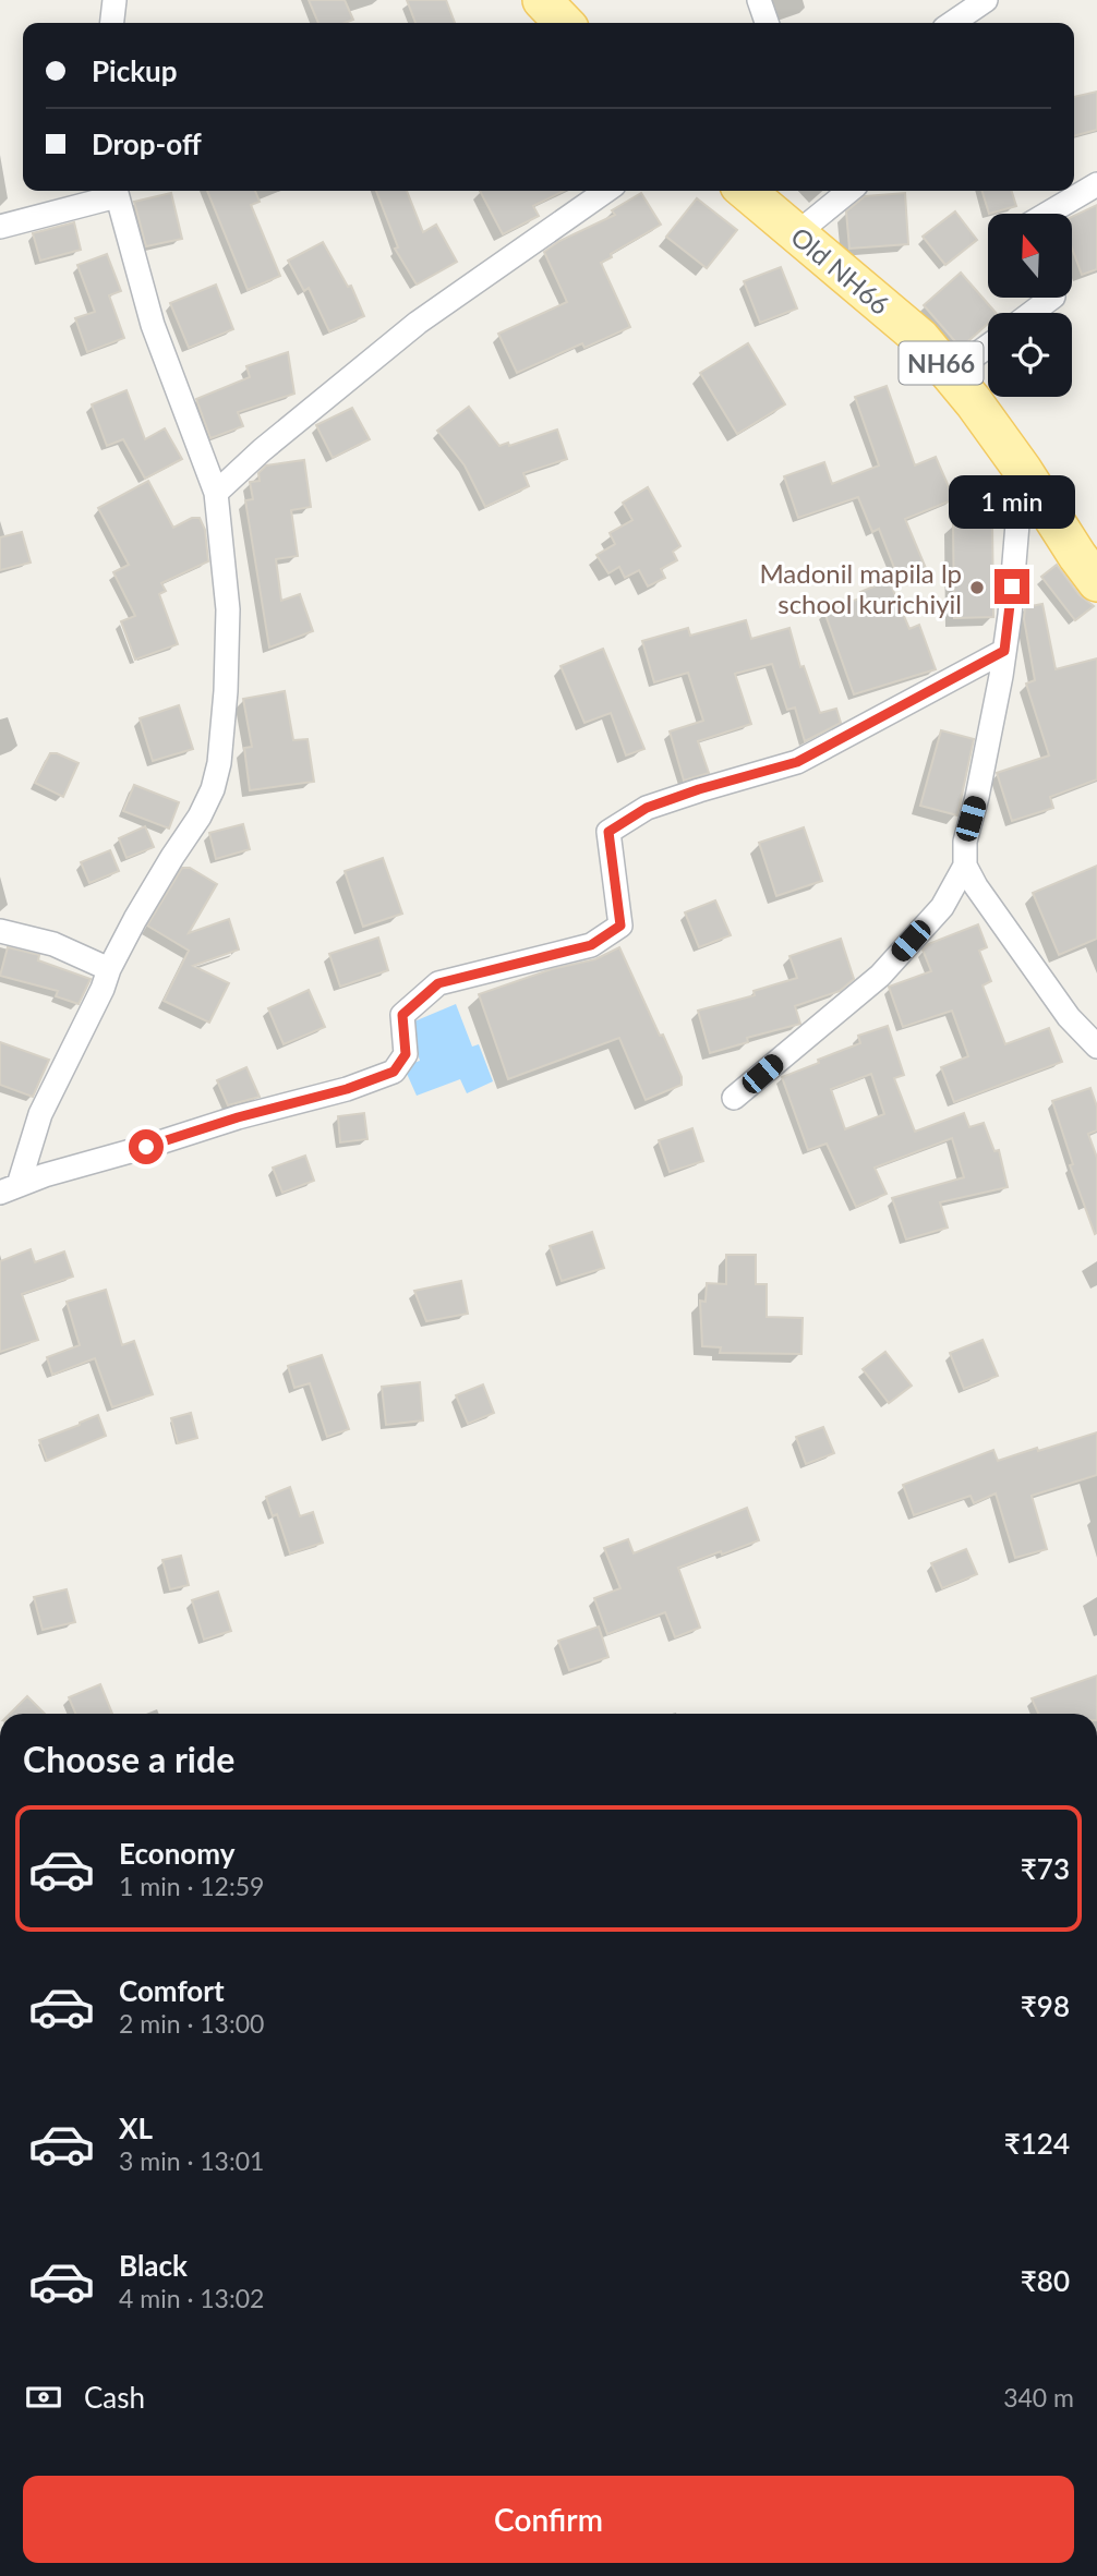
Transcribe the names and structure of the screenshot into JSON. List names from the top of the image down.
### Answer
{
  "streets": {
    "main road": ["Old NH66", "NH66"]
  },
  "places": ["Madonil mapila lp school kurichiyil"],
  "north": "top",
  "page": {
    "banner": ["Pickup", "Drop-off"],
    "bubble": "1 min",
    "heading": "Choose a ride",
    "list": [
      {
        "name": "Economy",
        "note": "1 min · 12:59",
        "value": "₹73"
      },
      {
        "name": "Comfort",
        "note": "2 min · 13:00",
        "value": "₹98"
      },
      {
        "name": "XL",
        "note": "3 min · 13:01",
        "value": "₹124"
      },
      {
        "name": "Black",
        "note": "4 min · 13:02",
        "value": "₹80"
      }
    ],
    "pay": ["Cash", "340 m"],
    "buttons": "Confirm"
  }
}
